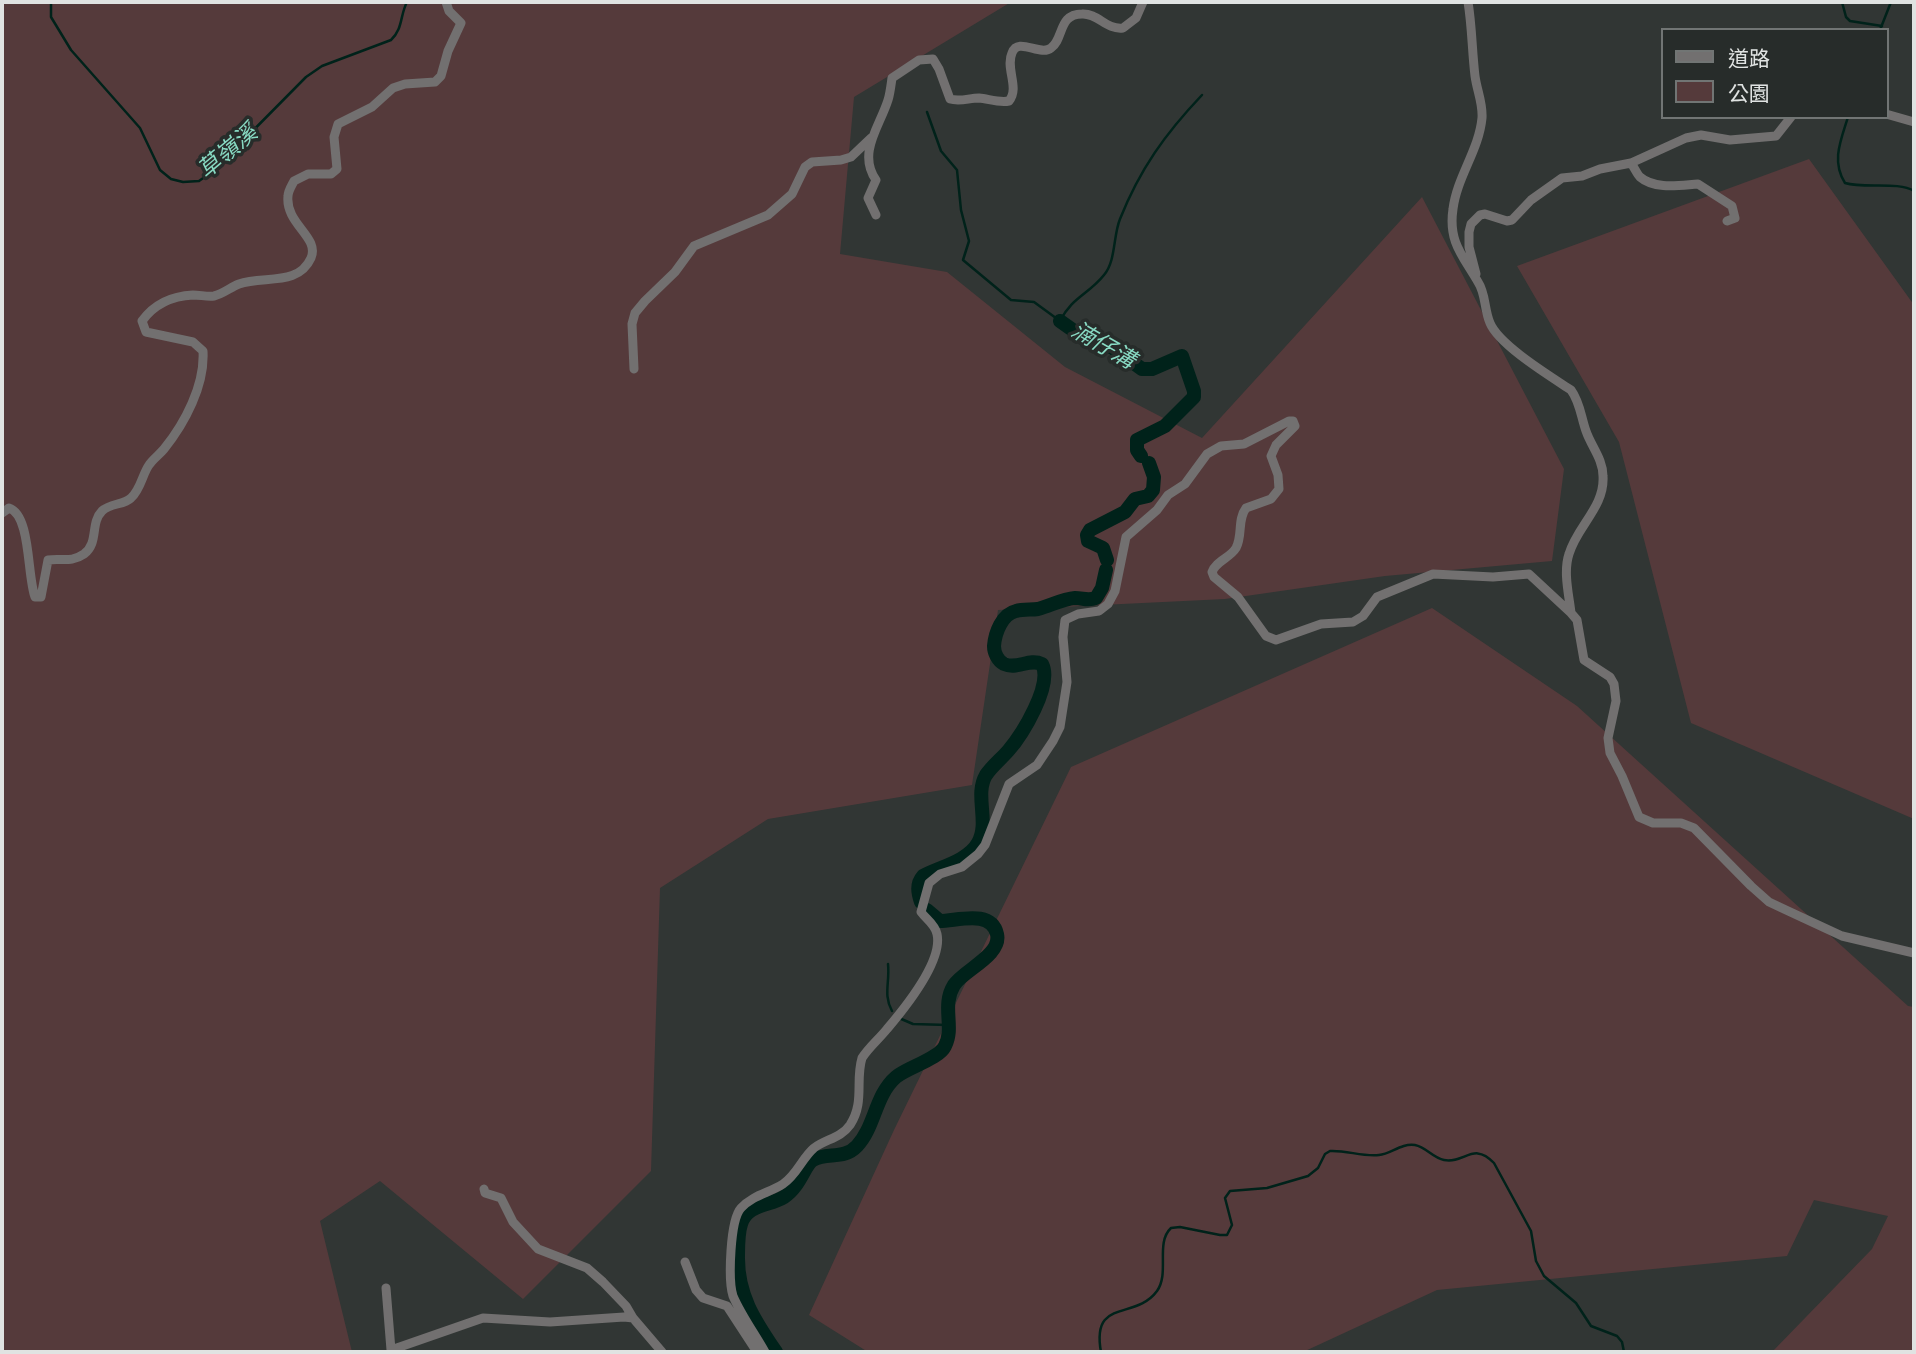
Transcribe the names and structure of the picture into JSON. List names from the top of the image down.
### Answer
{
  "water": ["草嶺溪", "湳仔溝"],
  "legend": ["道路", "公園"]
}
